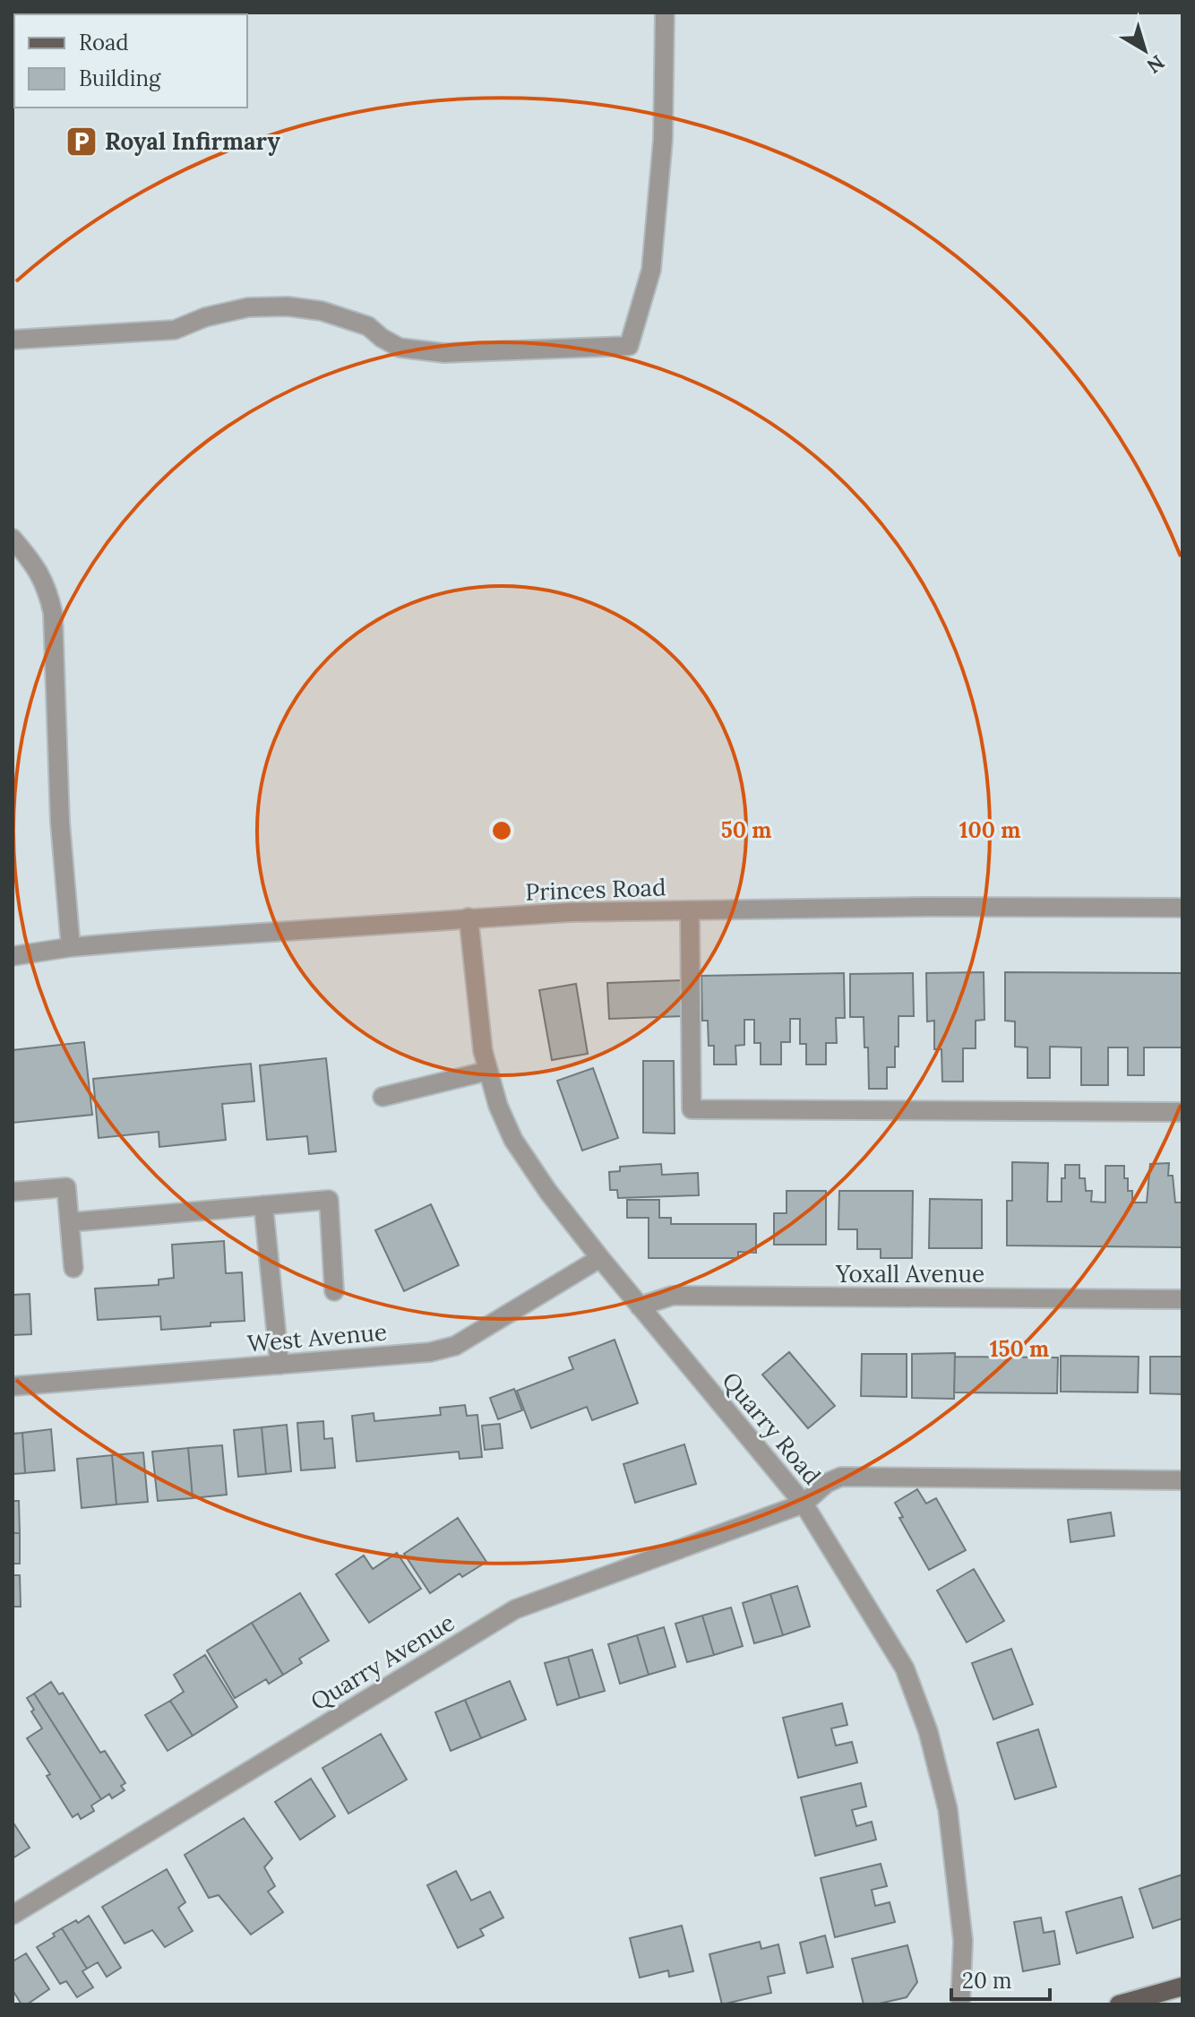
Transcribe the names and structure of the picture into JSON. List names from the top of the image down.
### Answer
{
  "streets": {
    "street": [
      "Princes Road",
      "Yoxall Avenue",
      "West Avenue",
      "Quarry Road",
      "Quarry Avenue"
    ]
  },
  "crossings": [
    ["Princes Road", "Quarry Road"],
    ["Yoxall Avenue", "Quarry Road"],
    ["West Avenue", "Quarry Road"],
    ["Quarry Road", "Quarry Avenue"]
  ],
  "places": {
    "parking": ["Royal Infirmary"]
  },
  "legend": ["Road", "Building"],
  "scale_bar": "20 m",
  "north": "bottom right",
  "rings": ["50 m", "100 m", "150 m"]
}
